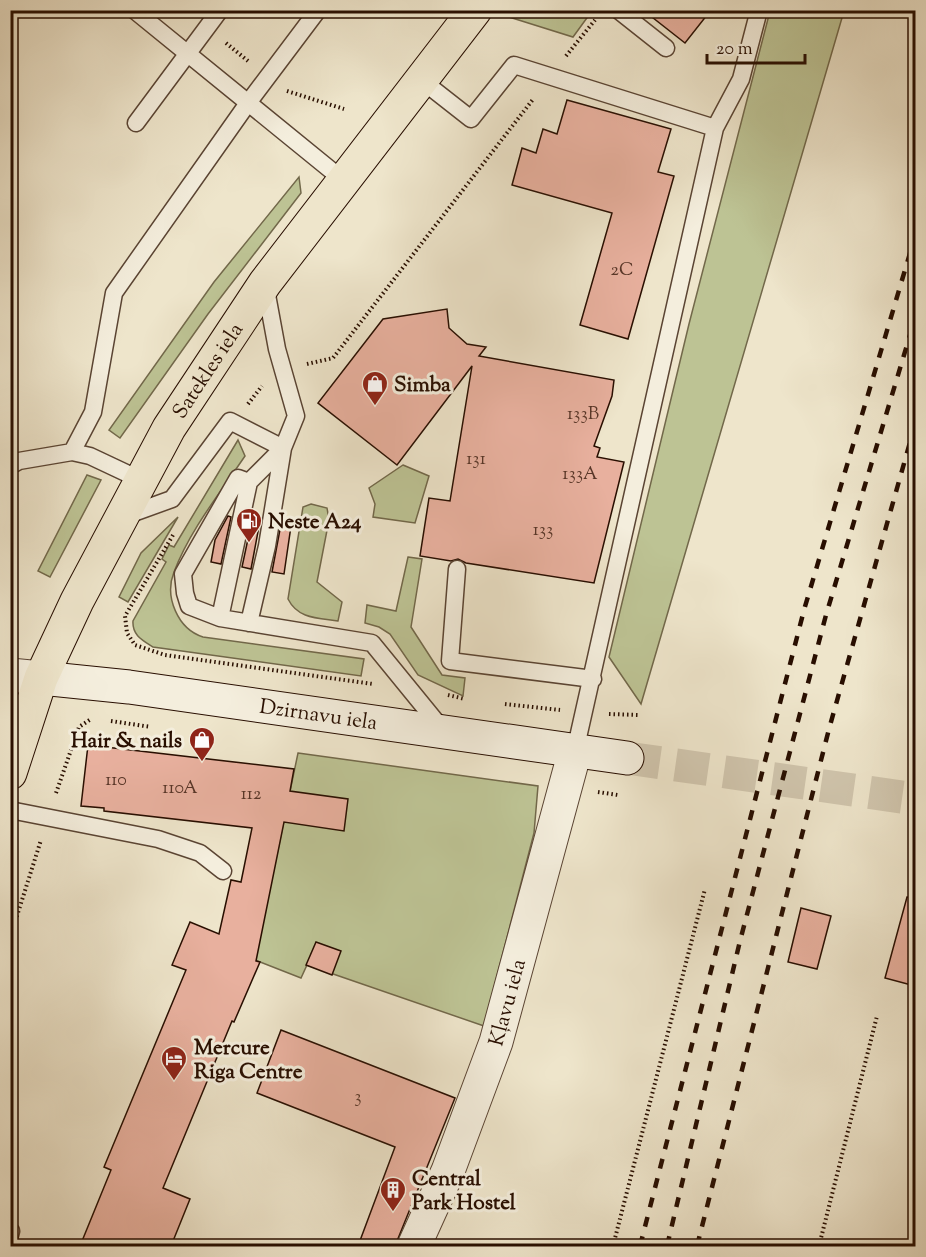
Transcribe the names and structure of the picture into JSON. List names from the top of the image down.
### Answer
{
  "streets": {
    "highway": ["Satekles iela"],
    "street": ["Dzirnavu iela", "Kļavu iela"]
  },
  "crossings": [
    ["Satekles iela", "Dzirnavu iela"],
    ["Dzirnavu iela", "Kļavu iela"]
  ],
  "places": {
    "shop": ["Simba", "Hair & nails"],
    "fuel station": ["Neste A24"],
    "hotel": ["Mercure Riga Centre"],
    "building": ["Central Park Hostel"]
  },
  "house_numbers": [
    "2C",
    "133B",
    "131",
    "133A",
    "133",
    "110",
    "110A",
    "112",
    "3"
  ],
  "scale_bar": "20 m"
}
